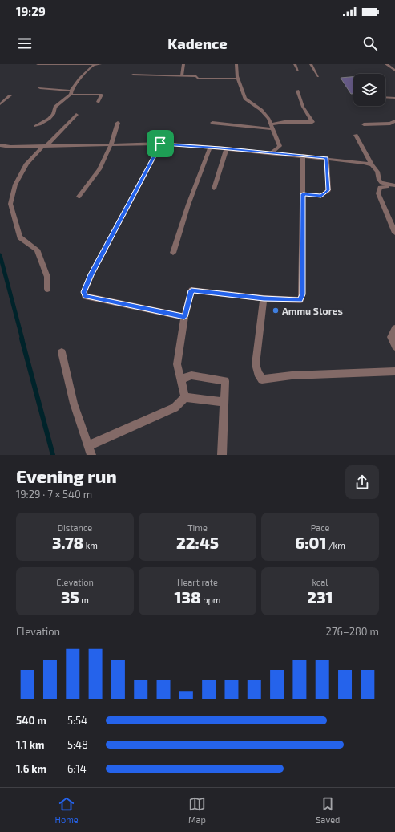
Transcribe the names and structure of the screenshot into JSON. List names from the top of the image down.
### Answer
{
  "places": ["Ammu Stores"],
  "page": {
    "status": "19:29",
    "header": "Kadence",
    "heading": ["Evening run", "19:29 · 7 × 540 m"],
    "stats": [
      ["Distance", "3.78 km"],
      ["Time", "22:45"],
      ["Pace", "6:01 /km"],
      ["Elevation", "35 m"],
      ["Heart rate", "138 bpm"],
      ["kcal", "231"]
    ],
    "chart": ["Elevation", "276–280 m"],
    "list": [
      {
        "name": "540 m",
        "note": "5:54"
      },
      {
        "name": "1.1 km",
        "note": "5:48"
      },
      {
        "name": "1.6 km",
        "note": "6:14"
      }
    ],
    "tabs": ["Home", "Map", "Saved"]
  }
}
